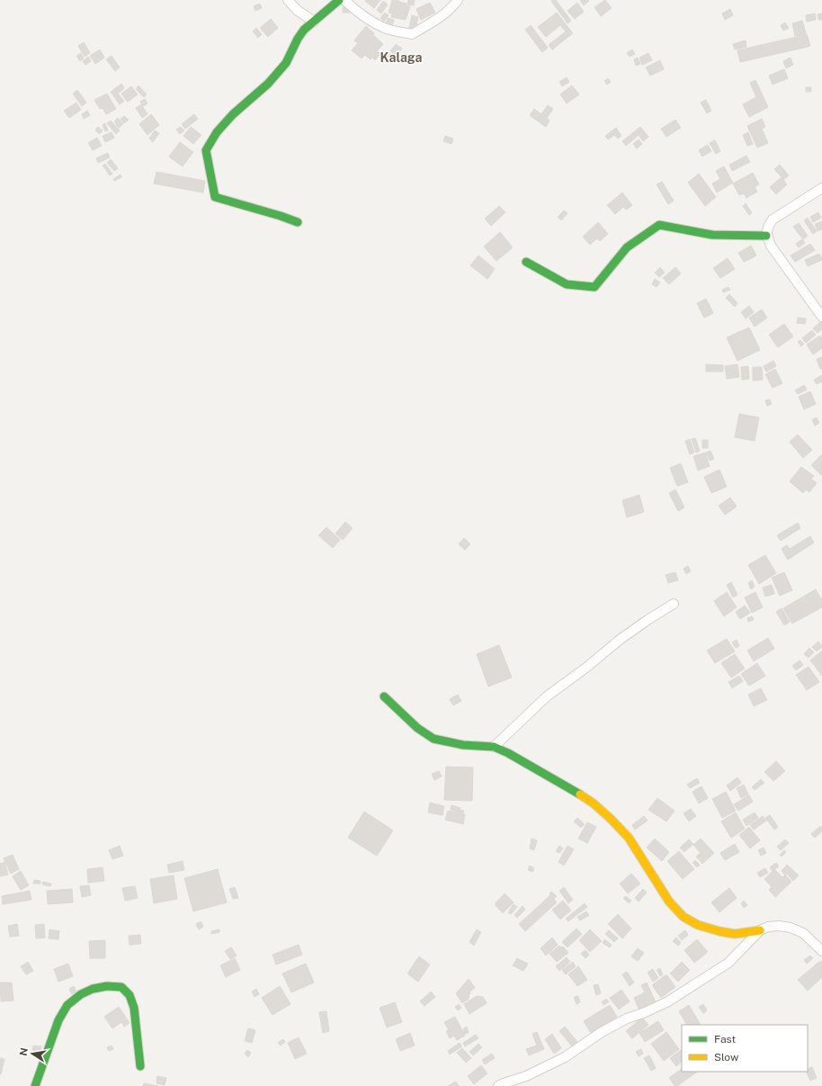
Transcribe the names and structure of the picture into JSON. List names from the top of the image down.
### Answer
{
  "districts": ["Kalaga"],
  "legend": ["Fast", "Slow"],
  "north": "left"
}
